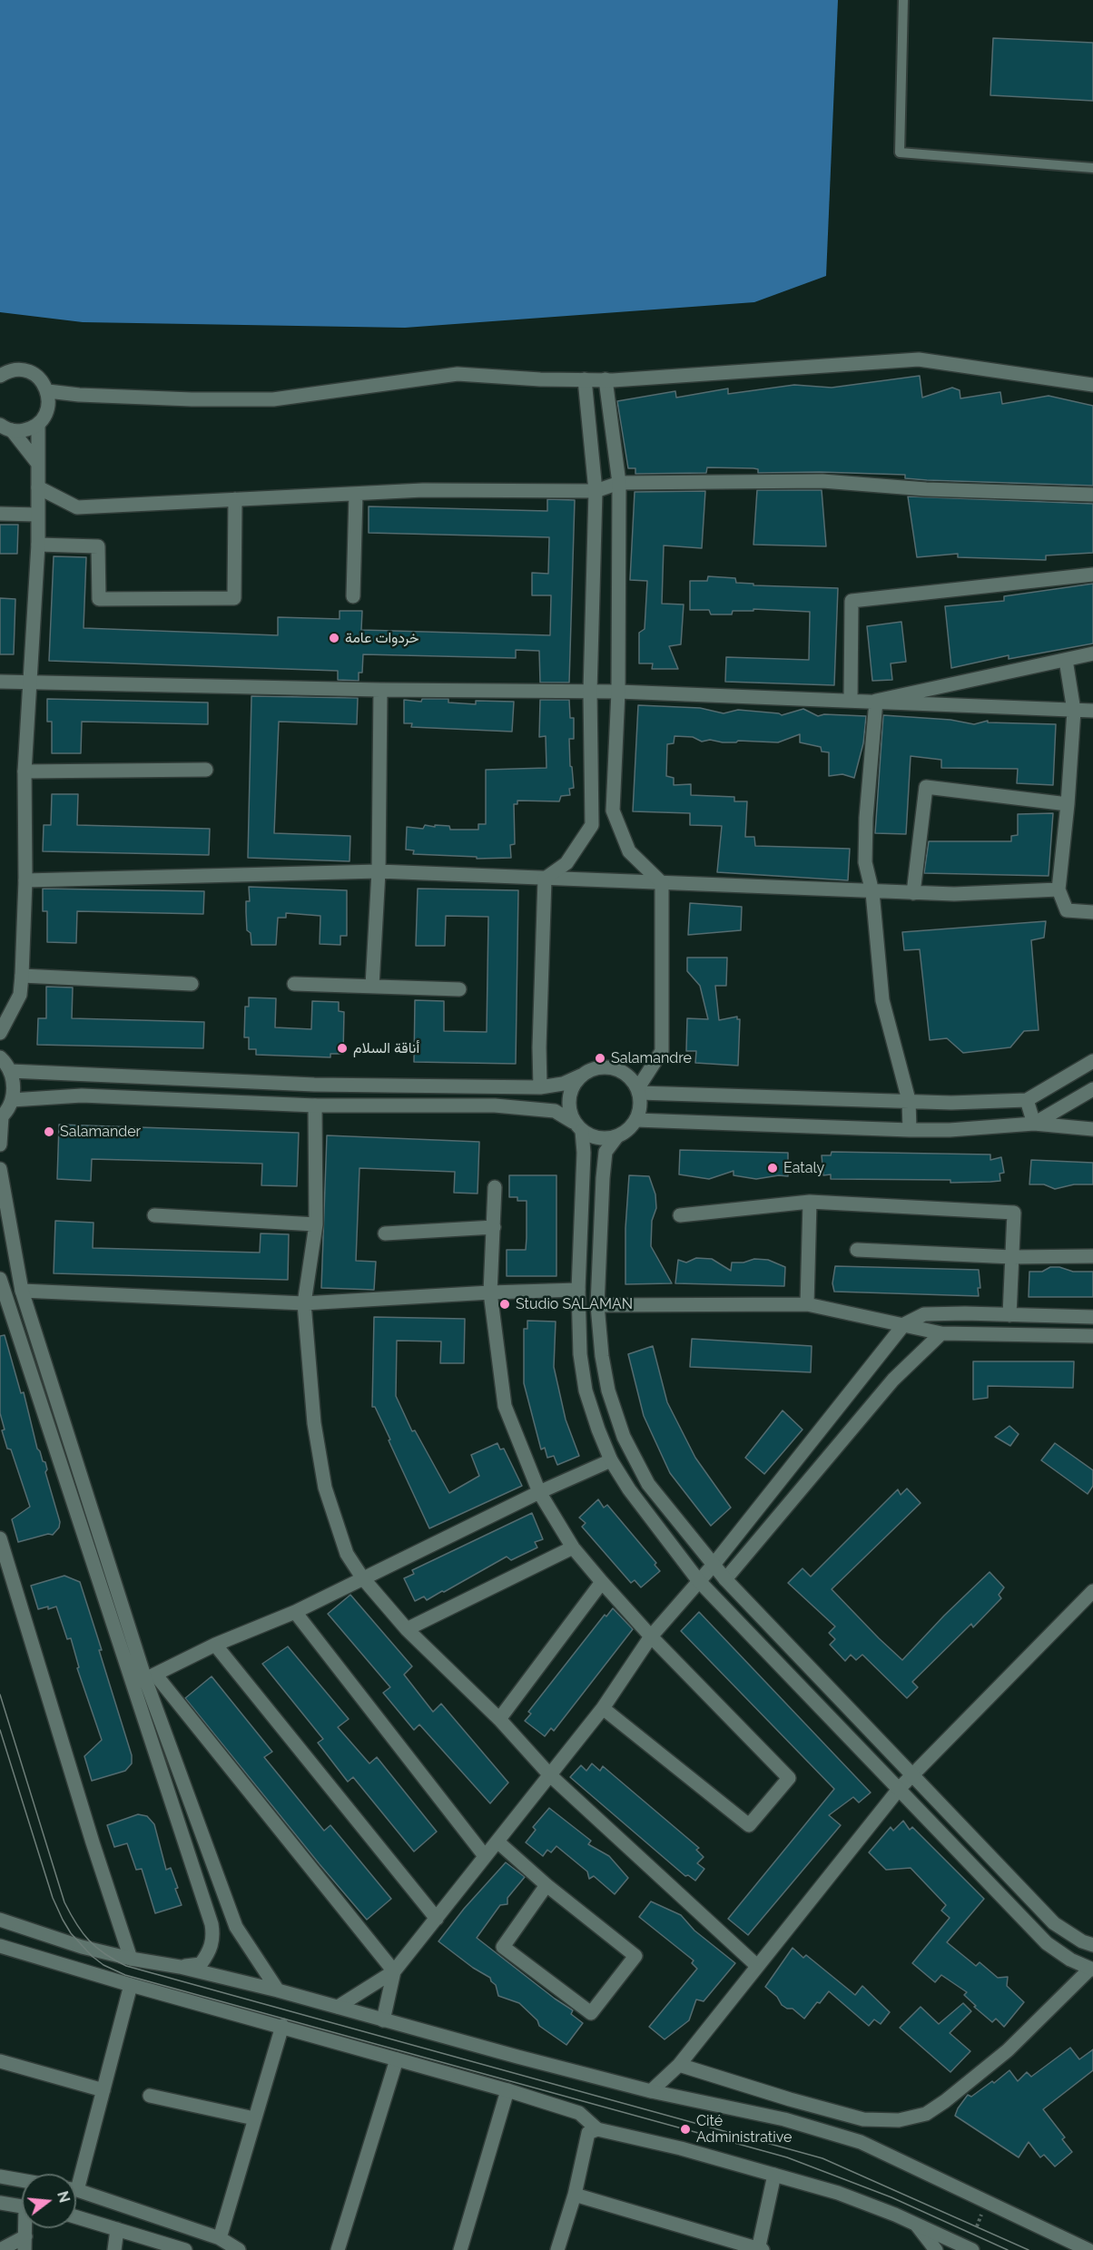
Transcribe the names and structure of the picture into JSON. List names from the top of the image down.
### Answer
{
  "places": [
    "خردوات عامة",
    "أناقة السلام",
    "Salamandre",
    "Salamander",
    "Eataly",
    "Studio SALAMAN",
    "Cité Administrative"
  ],
  "north": "right"
}
